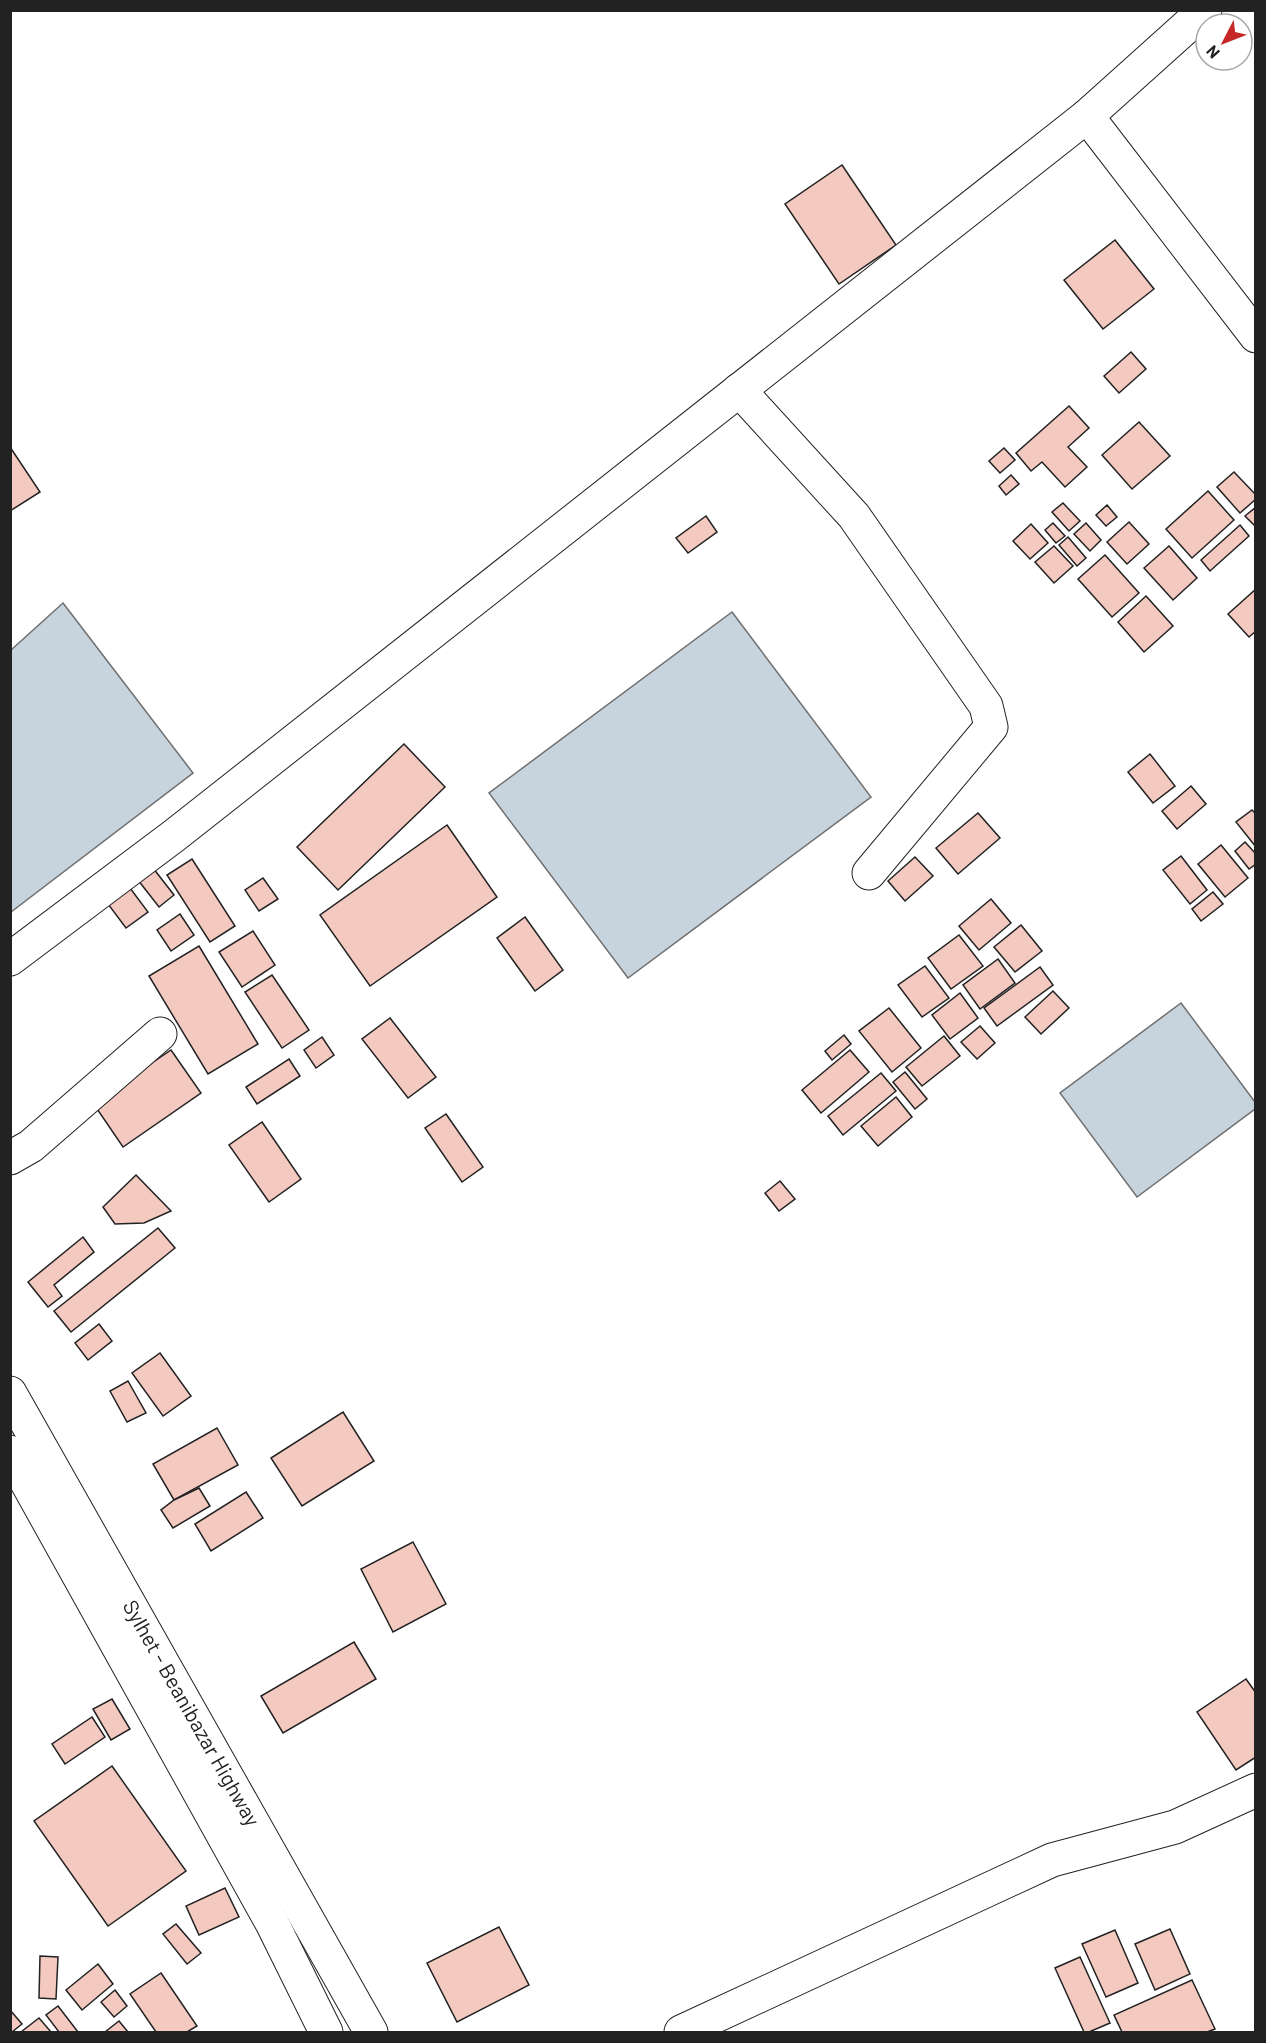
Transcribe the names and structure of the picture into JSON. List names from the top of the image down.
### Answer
{
  "streets": {
    "street": ["Sylhet - Beanibazar Highway"]
  },
  "north": "bottom left"
}
